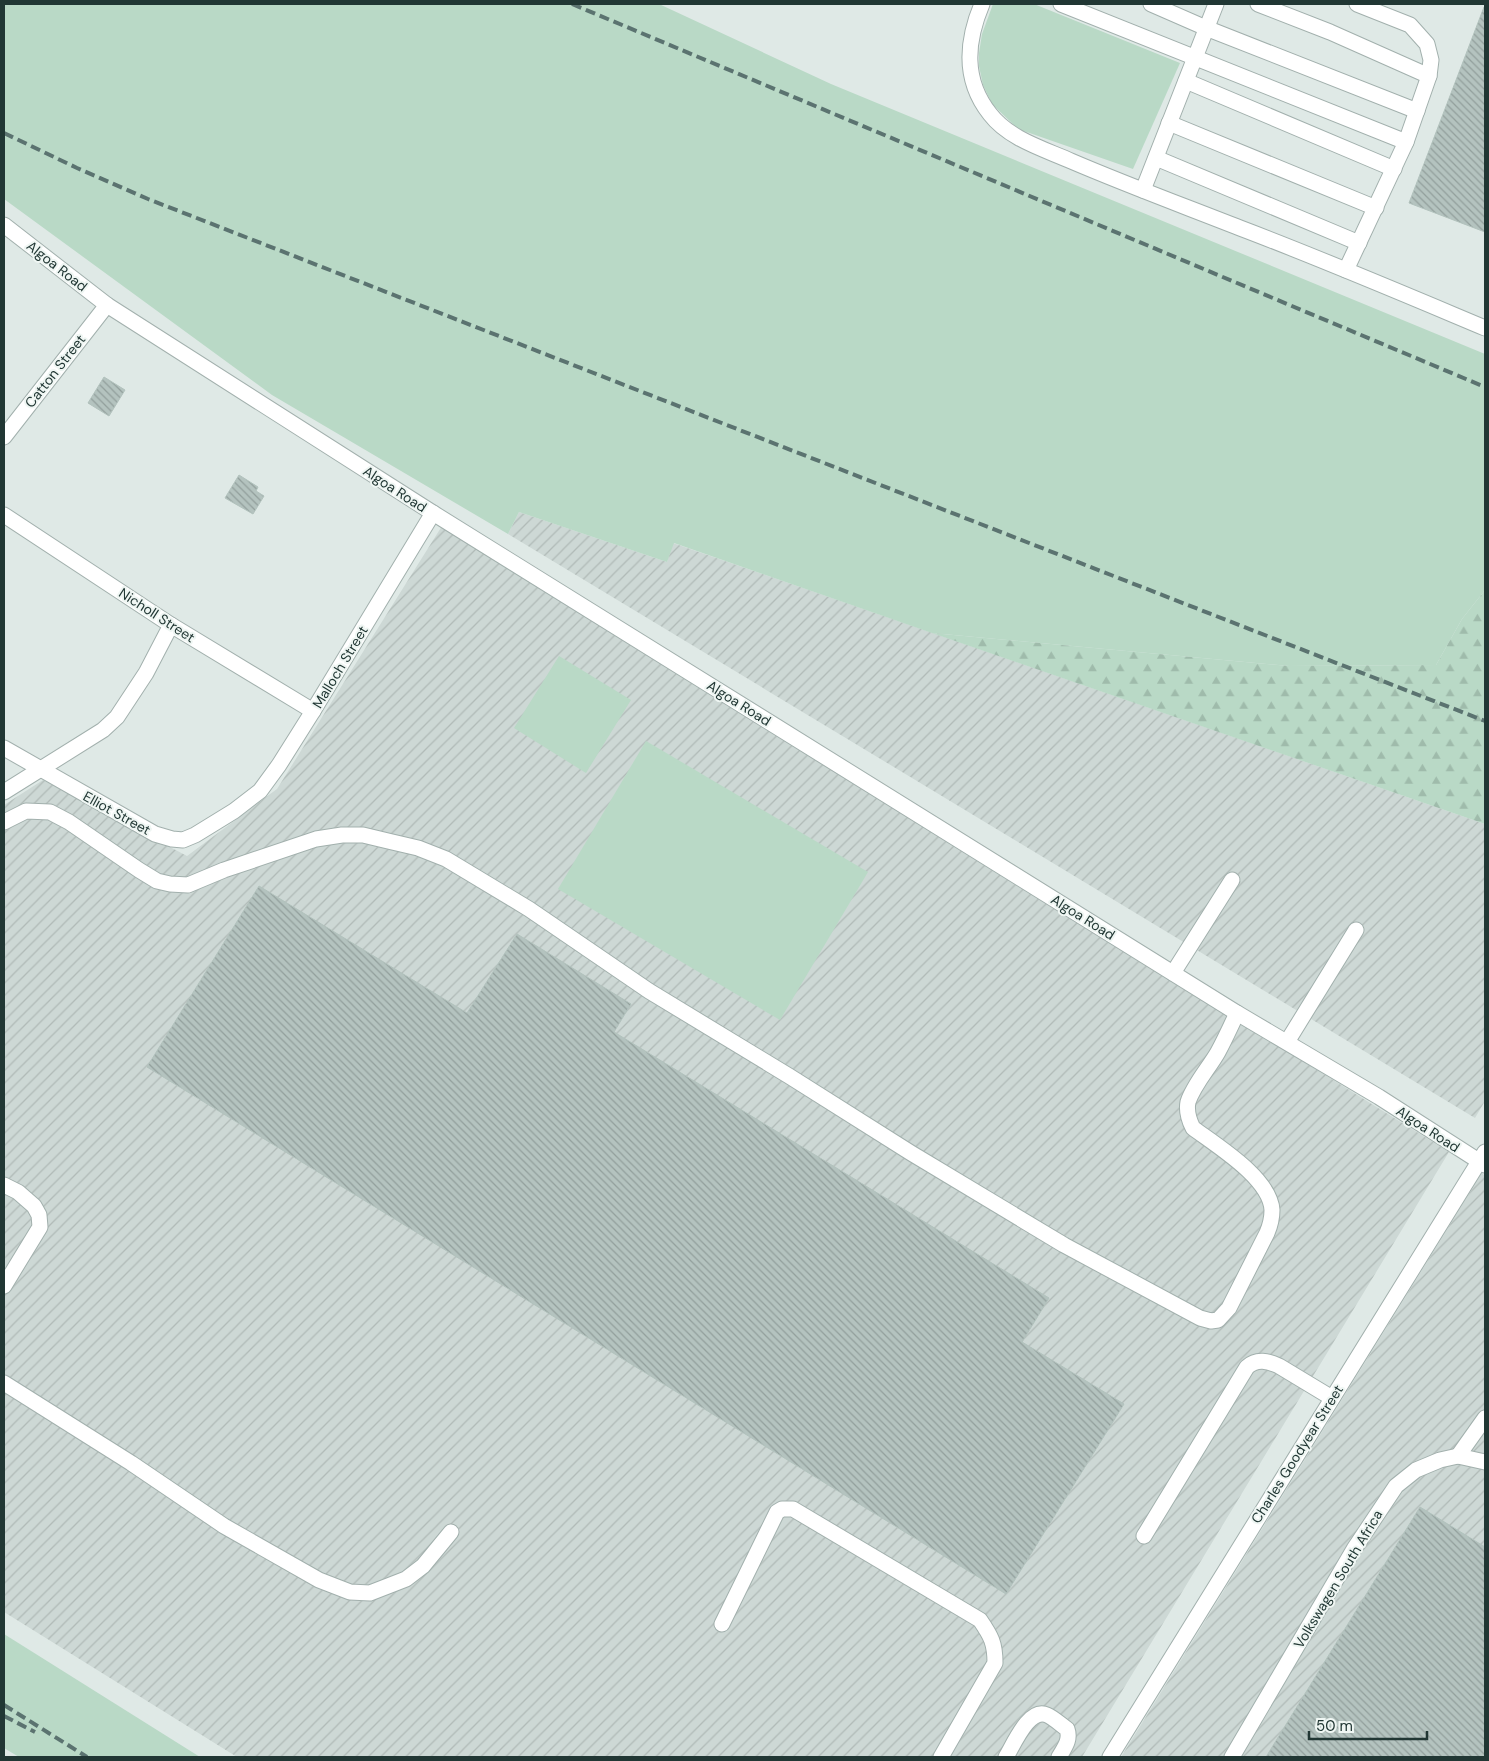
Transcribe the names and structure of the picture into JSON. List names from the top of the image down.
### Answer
{
  "streets": {
    "street": [
      "Algoa Road",
      "Catton Street",
      "Nicholl Street",
      "Malloch Street",
      "Elliot Street",
      "Charles Goodyear Street",
      "Volkswagen South Africa"
    ]
  },
  "crossings": [
    ["Algoa Road", "Catton Street"],
    ["Algoa Road", "Malloch Street"],
    ["Algoa Road", "Charles Goodyear Street"],
    ["Nicholl Street", "Malloch Street"],
    ["Malloch Street", "Elliot Street"]
  ],
  "scale_bar": "50 m"
}
